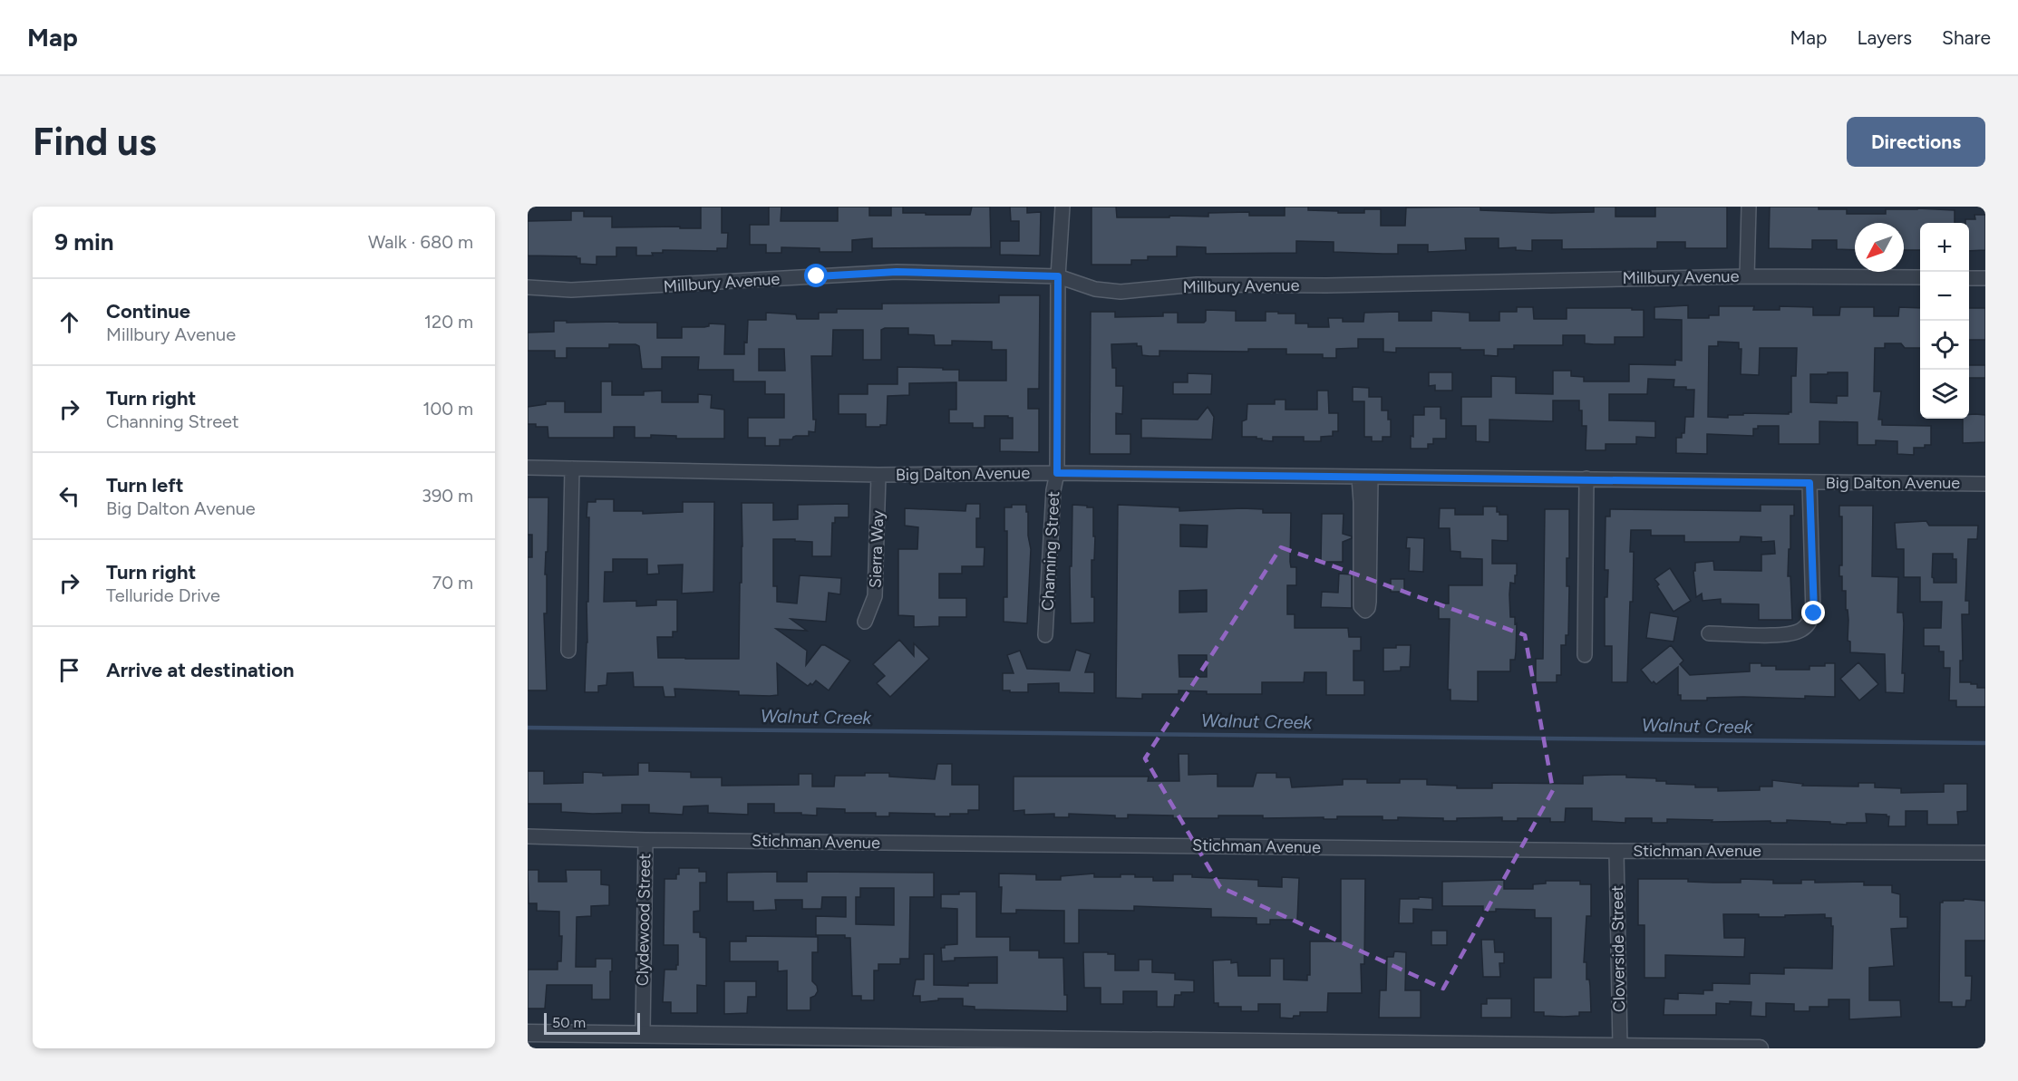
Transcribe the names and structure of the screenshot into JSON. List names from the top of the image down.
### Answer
{
  "streets": {
    "street": [
      "Millbury Avenue",
      "Big Dalton Avenue",
      "Sierra Way",
      "Channing Street",
      "Stichman Avenue",
      "Clydewood Street",
      "Cloverside Street"
    ]
  },
  "crossings": [
    ["Millbury Avenue", "Channing Street"],
    ["Big Dalton Avenue", "Sierra Way"],
    ["Big Dalton Avenue", "Channing Street"],
    ["Stichman Avenue", "Clydewood Street"],
    ["Stichman Avenue", "Cloverside Street"]
  ],
  "water": ["Walnut Creek"],
  "scale_bar": "50 m",
  "north": "bottom left",
  "page": {
    "header": "Map",
    "nav": ["Map", "Layers", "Share"],
    "buttons": "Directions",
    "title": "Find us",
    "heading": ["9 min", "Walk · 680 m"],
    "map_buttons": ["+", "−"],
    "list": [
      ["Continue", "Millbury Avenue", "120 m"],
      ["Turn right", "Channing Street", "100 m"],
      ["Turn left", "Big Dalton Avenue", "390 m"],
      ["Turn right", "Telluride Drive", "70 m"],
      "Arrive at destination"
    ],
    "scale": "50 m"
  }
}
